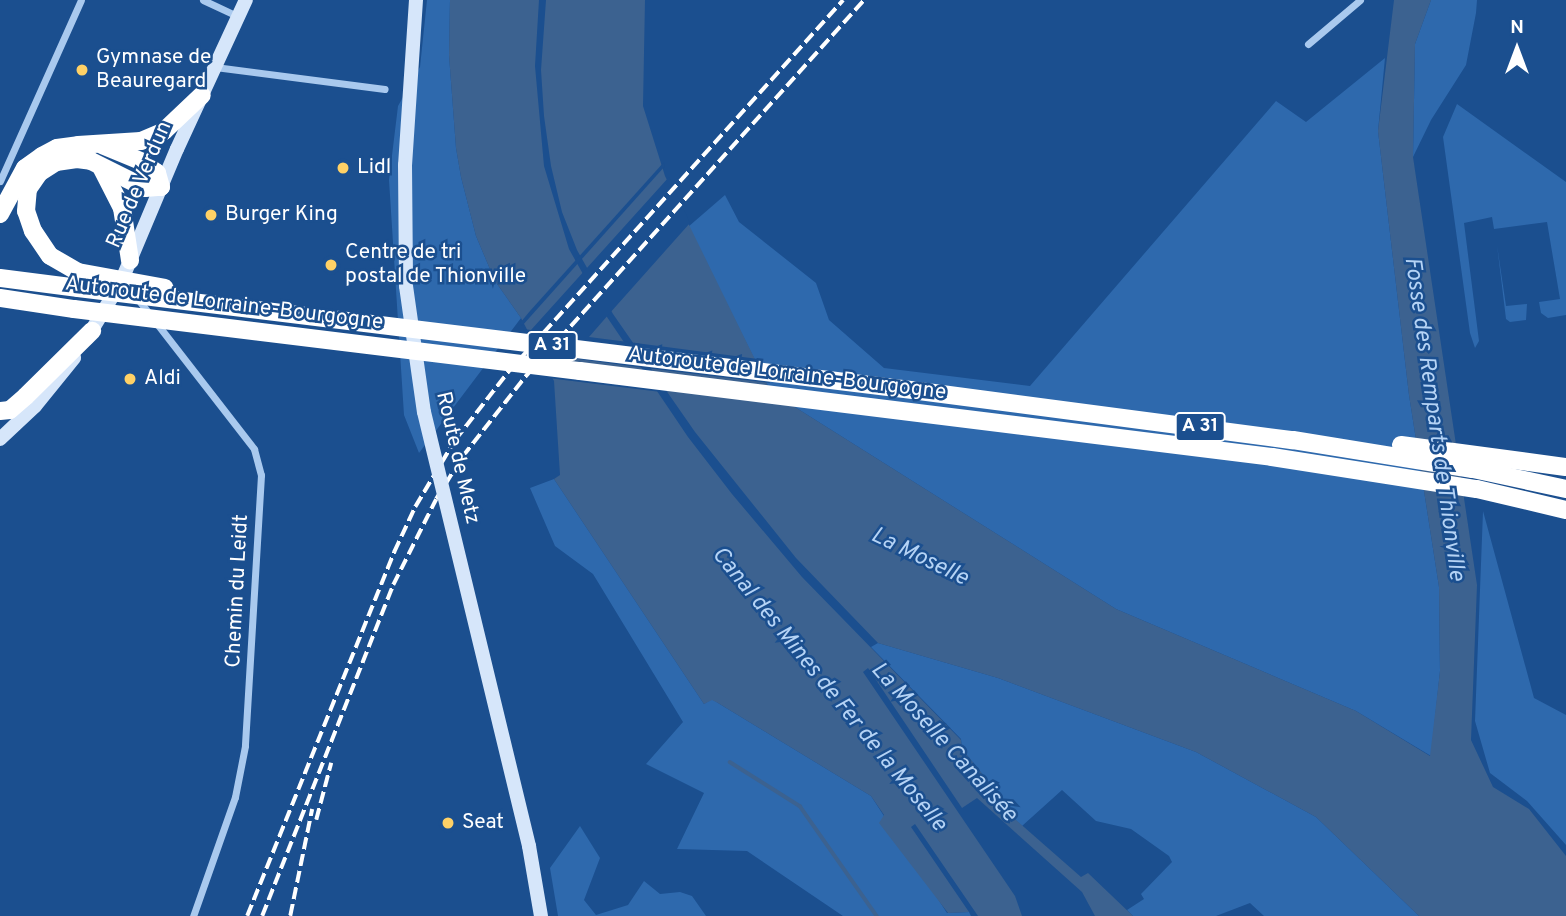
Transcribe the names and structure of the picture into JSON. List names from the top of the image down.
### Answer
{
  "streets": {
    "highway": ["Autoroute de Lorraine-Bourgogne", "A 31"],
    "main road": ["Rue de Verdun", "Route de Metz"],
    "street": ["Chemin du Leidt"]
  },
  "crossings": [
    ["Rue de Verdun", "Chemin du Leidt"]
  ],
  "water": [
    "Fosse des Remparts de Thionville",
    "La Moselle",
    "Canal des Mines de Fer de la Moselle",
    "La Moselle Canalisée"
  ],
  "places": [
    "Gymnase de Beauregard",
    "Lidl",
    "Burger King",
    "Centre de tri postal de Thionville",
    "Aldi",
    "Seat"
  ],
  "north": "top"
}
